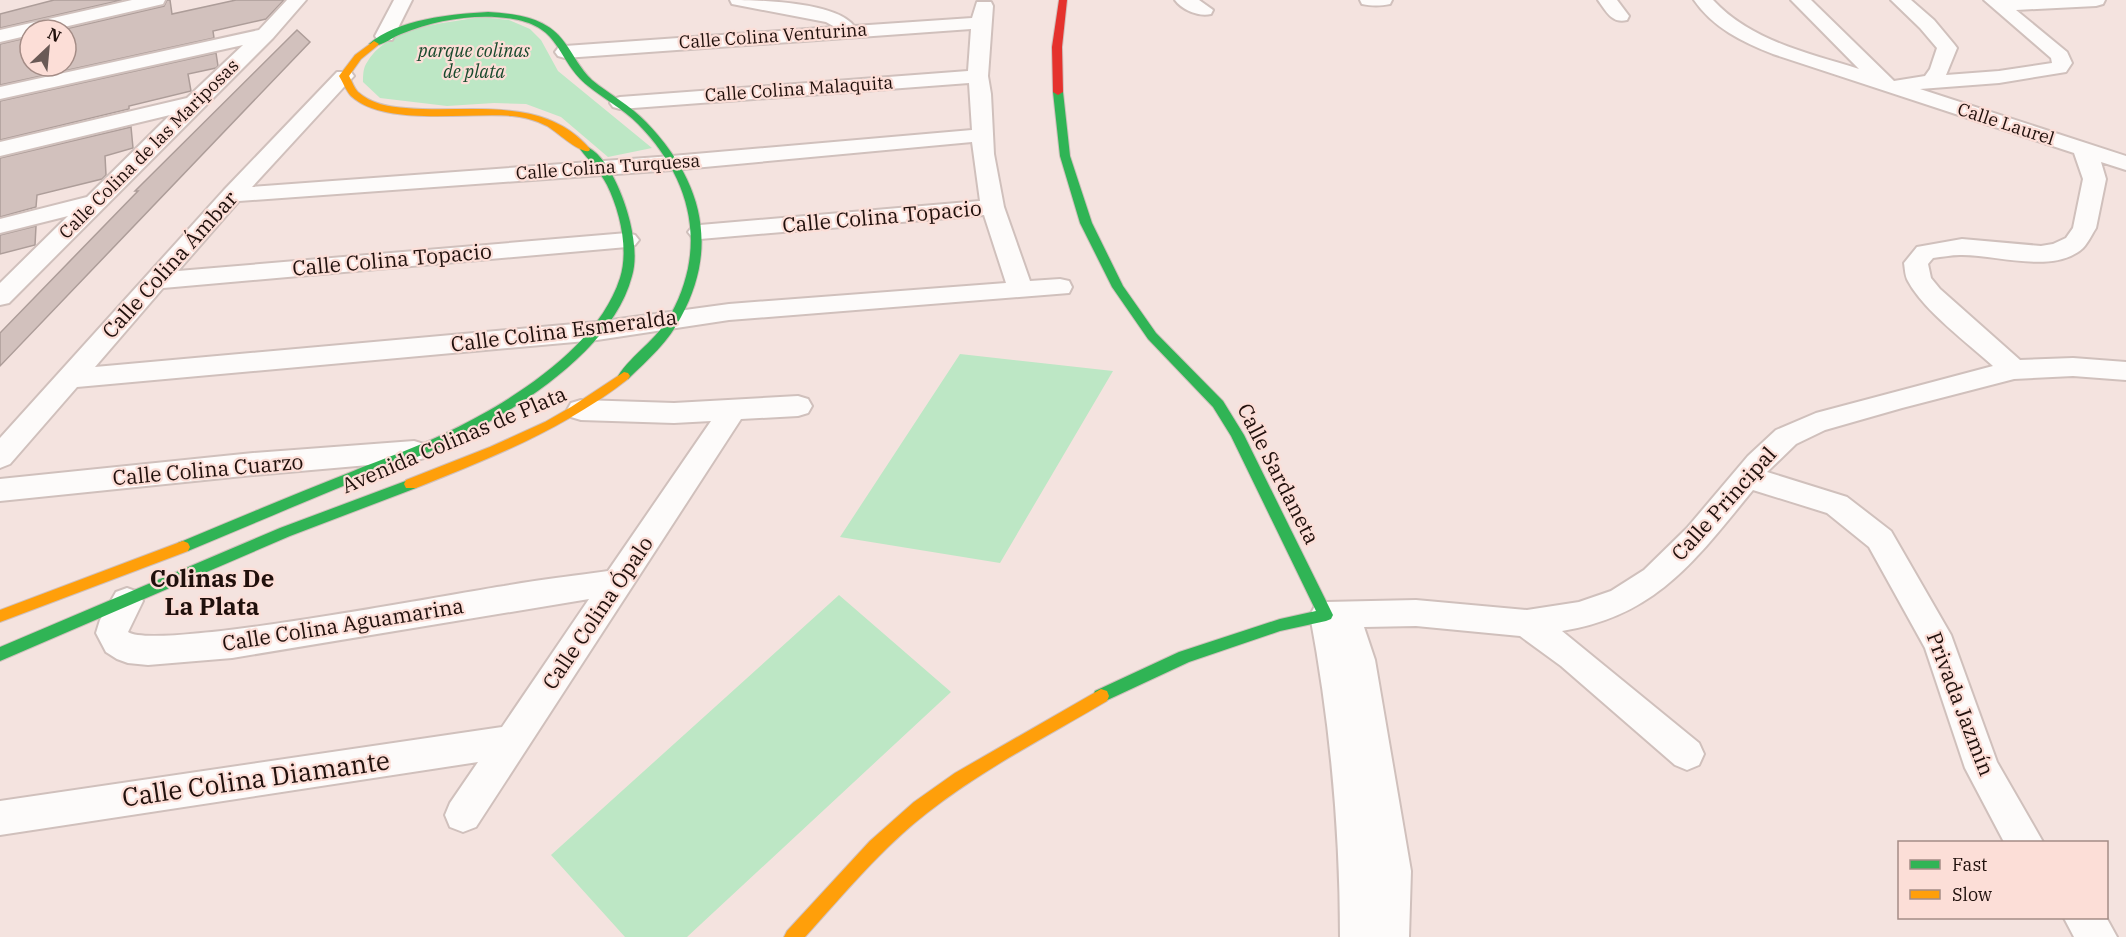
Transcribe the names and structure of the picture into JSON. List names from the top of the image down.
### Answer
{
  "streets": {
    "street": [
      "Calle Colina Venturina",
      "Calle Colina Malaquita",
      "Calle Laurel",
      "Calle Colina de las Mariposas",
      "Calle Colina Turquesa",
      "Calle Colina Topacio",
      "Calle Colina Ámbar",
      "Calle Colina Esmeralda",
      "Avenida Colinas de Plata",
      "Calle Colina Cuarzo",
      "Calle Sardaneta",
      "Calle Principal",
      "Calle Colina Ópalo",
      "Calle Colina Aguamarina",
      "Privada Jazmín",
      "Calle Colina Diamante"
    ]
  },
  "crossings": [
    ["Calle Colina Venturina", "Calle Colina Malaquita"],
    ["Calle Colina Venturina", "Avenida Colinas de Plata"],
    ["Calle Colina Malaquita", "Avenida Colinas de Plata"],
    ["Calle Colina Turquesa", "Calle Colina Ámbar"],
    ["Calle Colina Turquesa", "Avenida Colinas de Plata"],
    ["Calle Colina Topacio", "Calle Colina Ámbar"],
    ["Calle Colina Topacio", "Avenida Colinas de Plata"],
    ["Calle Colina Ámbar", "Calle Colina Esmeralda"],
    ["Calle Colina Ámbar", "Avenida Colinas de Plata"],
    ["Calle Colina Esmeralda", "Avenida Colinas de Plata"],
    ["Avenida Colinas de Plata", "Calle Colina Cuarzo"],
    ["Avenida Colinas de Plata", "Calle Colina Aguamarina"],
    ["Calle Sardaneta", "Calle Principal"],
    ["Calle Principal", "Privada Jazmín"],
    ["Calle Colina Ópalo", "Calle Colina Aguamarina"],
    ["Calle Colina Ópalo", "Calle Colina Diamante"]
  ],
  "districts": ["Colinas De La Plata"],
  "parks": ["parque colinas de plata"],
  "legend": ["Fast", "Slow"],
  "north": "top right"
}
